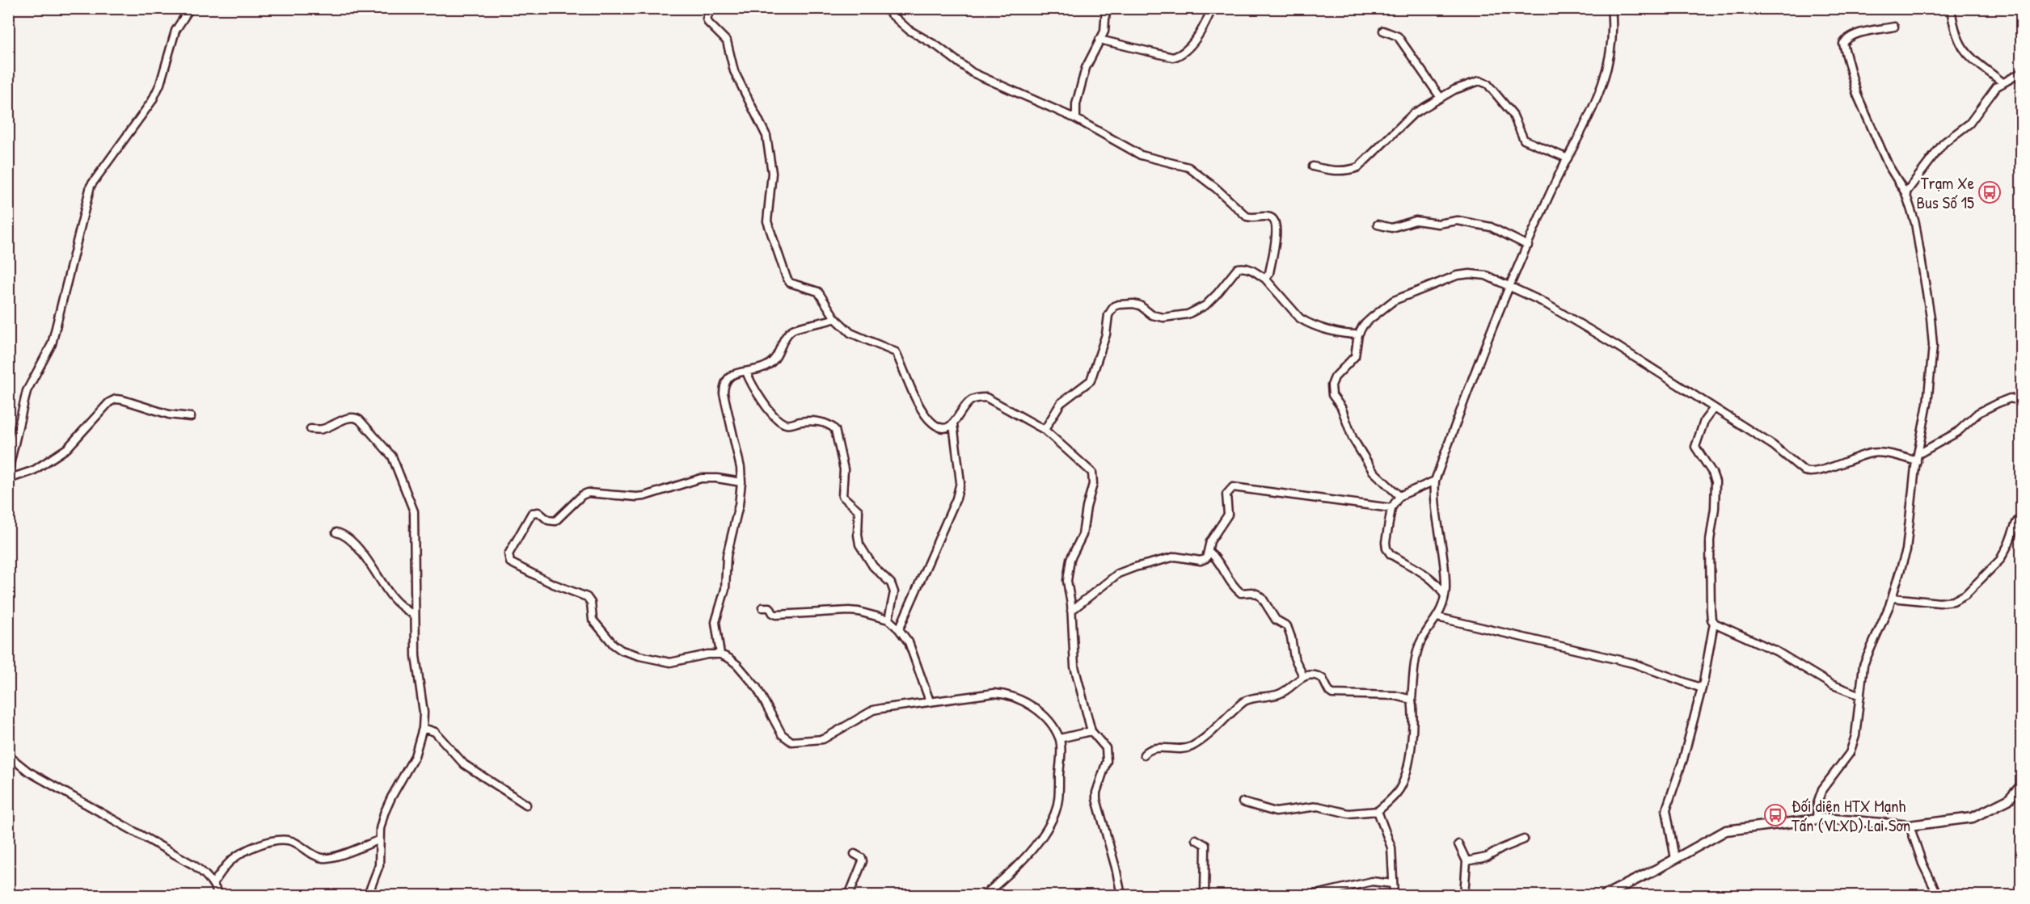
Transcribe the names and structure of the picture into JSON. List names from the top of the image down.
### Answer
{
  "places": {
    "bus stop": ["Trạm Xe Bus Số 15", "Đối diện HTX Mạnh Tấn (VLXD) Lai Sơn"]
  }
}
